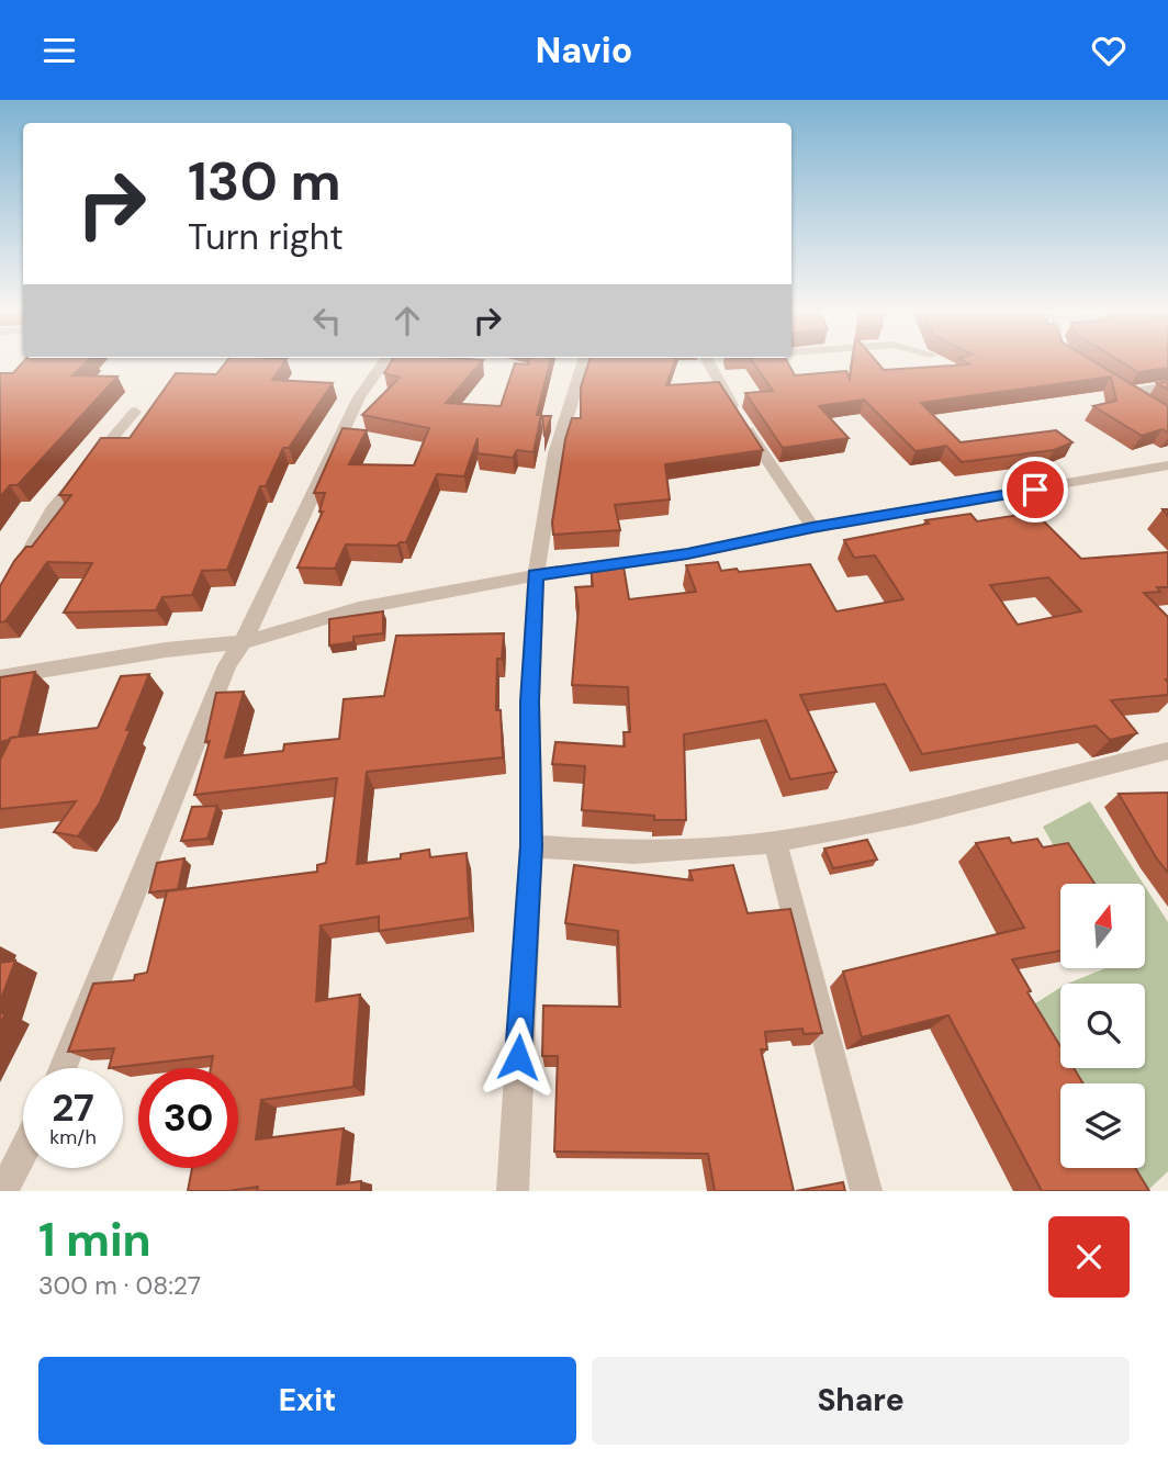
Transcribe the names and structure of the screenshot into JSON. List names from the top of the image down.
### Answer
{
  "north": "top",
  "page": {
    "header": "Navio",
    "turn": ["130 m", "Turn right"],
    "speed": "27 km/h",
    "limit": "30",
    "heading": ["1 min", "300 m · 08:27"],
    "buttons": ["Exit", "Share"]
  }
}
